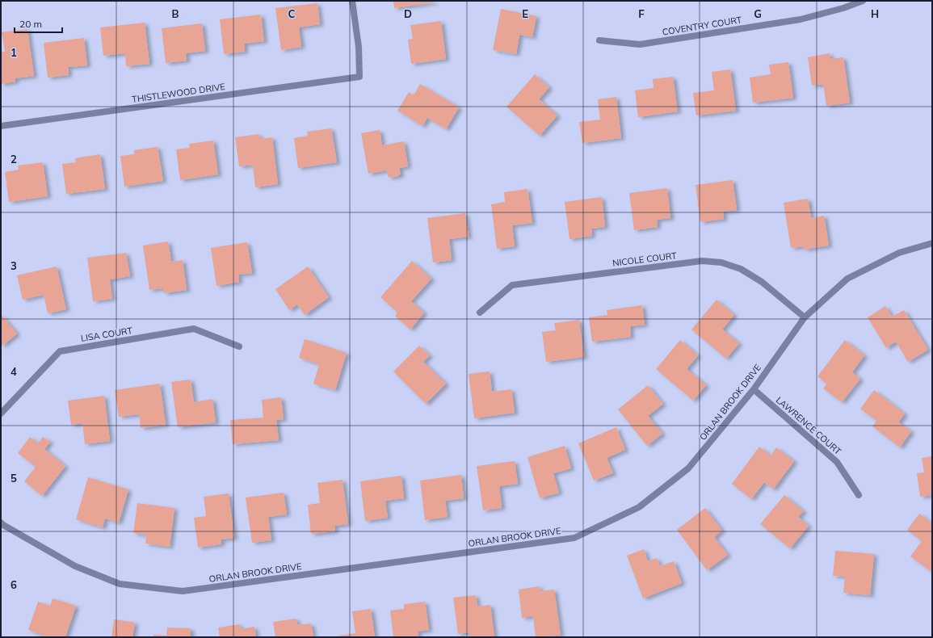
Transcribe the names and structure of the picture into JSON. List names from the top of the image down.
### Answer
{
  "streets": {
    "street": [
      "COVENTRY COURT",
      "THISTLEWOOD DRIVE",
      "NICOLE COURT",
      "LISA COURT",
      "ORLAN BROOK DRIVE",
      "LAWRENCE COURT"
    ]
  },
  "crossings": [
    ["NICOLE COURT", "ORLAN BROOK DRIVE"],
    ["ORLAN BROOK DRIVE", "LAWRENCE COURT"]
  ],
  "scale_bar": "20 m",
  "grid": {
    "columns": [
      "B",
      "C",
      "D",
      "E",
      "F",
      "G",
      "H"
    ],
    "rows": [
      "1",
      "2",
      "3",
      "4",
      "5",
      "6"
    ]
  }
}
